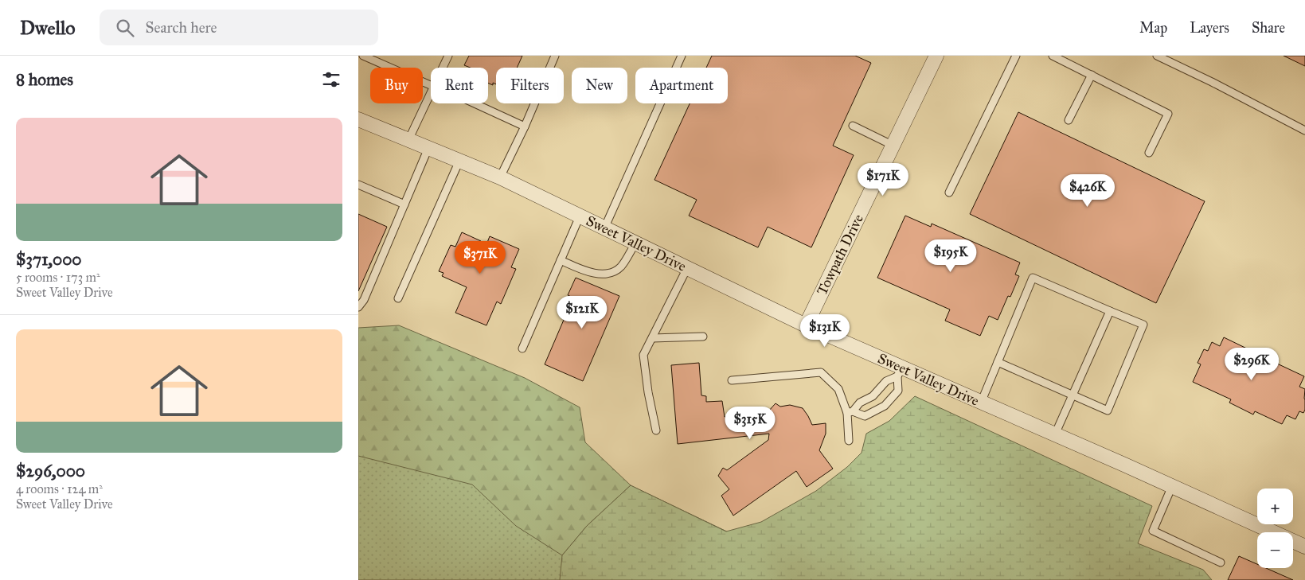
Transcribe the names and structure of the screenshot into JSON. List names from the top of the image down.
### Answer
{
  "streets": {
    "street": ["Sweet Valley Drive", "Towpath Drive"]
  },
  "crossings": [
    ["Sweet Valley Drive", "Towpath Drive"]
  ],
  "page": {
    "header": "Dwello",
    "search": "Search here",
    "nav": ["Map", "Layers", "Share"],
    "heading": "8 homes",
    "chip": [
      "Buy",
      "Rent",
      "Filters",
      "New",
      "Apartment"
    ],
    "list": [
      {
        "name": "$371,000",
        "note": "5 rooms · 173 m² · Sweet Valley Drive"
      },
      {
        "name": "$296,000",
        "note": "4 rooms · 124 m² · Sweet Valley Drive"
      }
    ],
    "price": [
      "$171K",
      "$426K",
      "$195K",
      "$371K",
      "$121K",
      "$131K",
      "$296K",
      "$315K"
    ],
    "map_buttons": ["+", "−"]
  }
}
